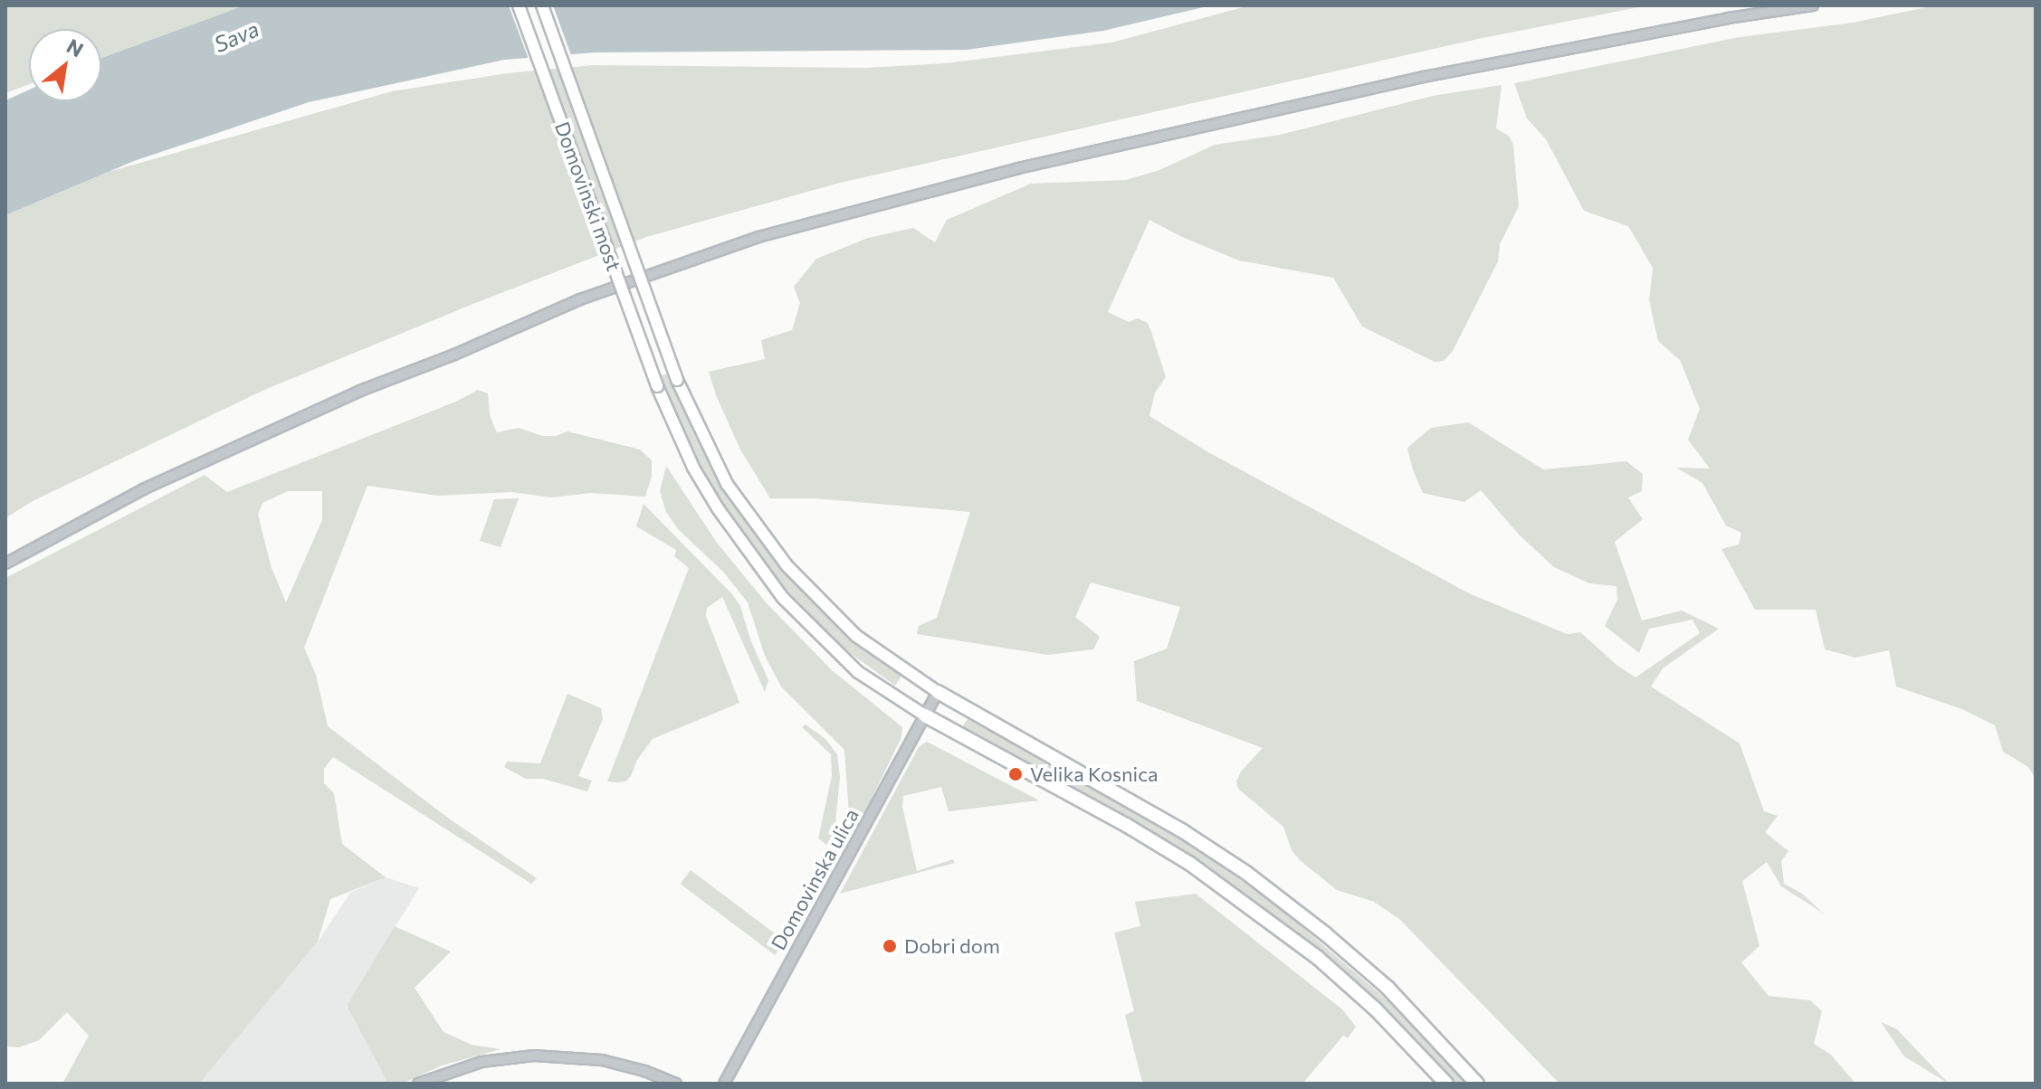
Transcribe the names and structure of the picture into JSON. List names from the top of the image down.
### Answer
{
  "streets": {
    "main road": ["Domovinski most"],
    "street": ["Domovinska ulica"]
  },
  "crossings": [
    ["Domovinski most", "Domovinska ulica"]
  ],
  "water": ["Sava"],
  "places": ["Velika Kosnica", "Dobri dom"],
  "north": "top right"
}
